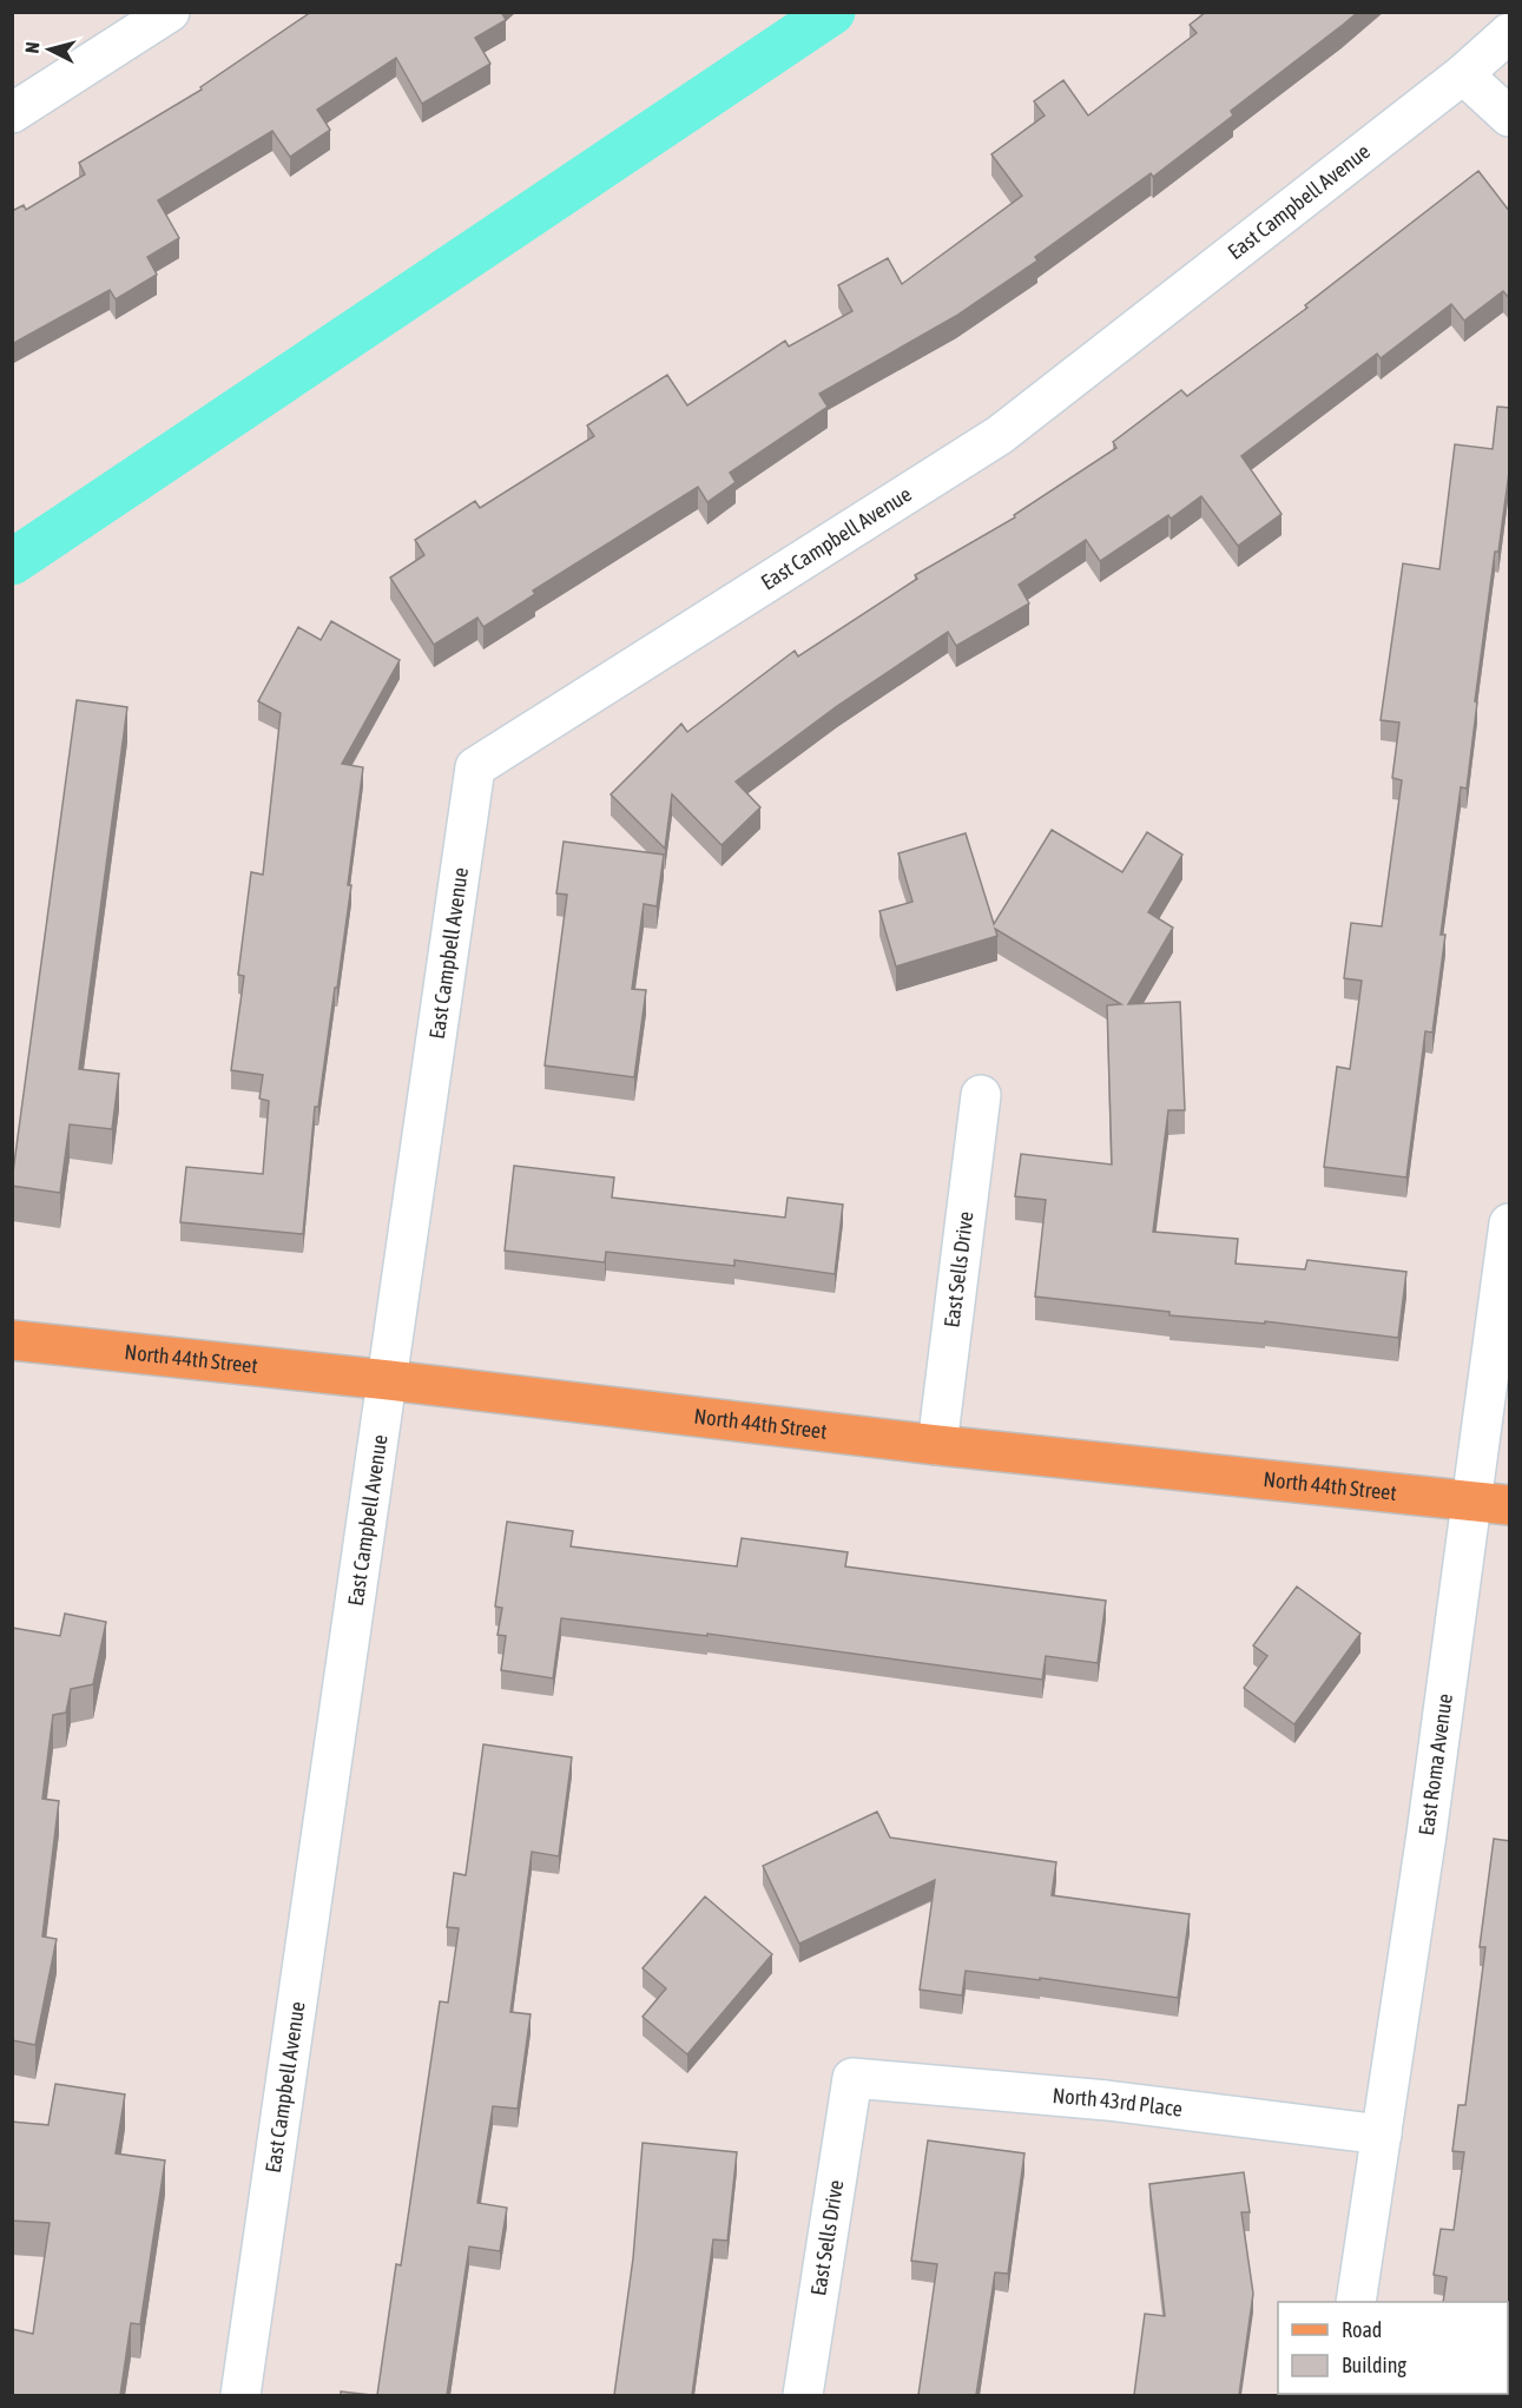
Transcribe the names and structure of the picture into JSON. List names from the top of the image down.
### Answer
{
  "streets": {
    "main road": ["North 44th Street"],
    "street": [
      "East Campbell Avenue",
      "East Sells Drive",
      "East Roma Avenue",
      "North 43rd Place"
    ]
  },
  "crossings": [
    ["East Campbell Avenue", "North 44th Street"],
    ["East Sells Drive", "North 44th Street"],
    ["East Sells Drive", "North 43rd Place"],
    ["North 44th Street", "East Roma Avenue"],
    ["East Roma Avenue", "North 43rd Place"]
  ],
  "legend": ["Road", "Building"],
  "north": "left"
}
